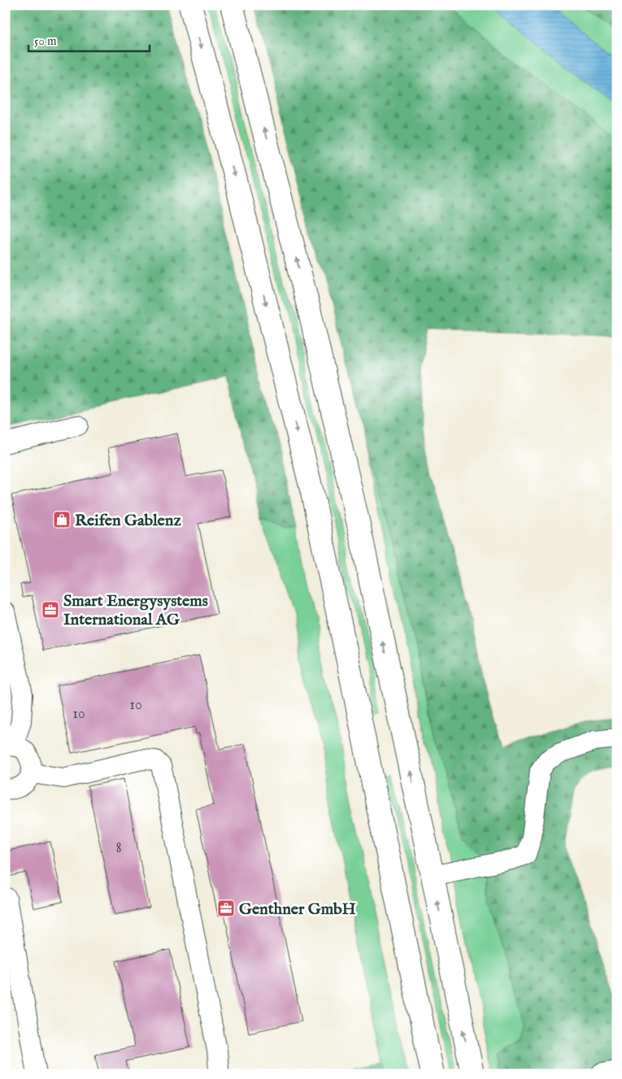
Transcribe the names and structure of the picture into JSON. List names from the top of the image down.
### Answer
{
  "places": {
    "shop": ["Reifen Gablenz"],
    "office": ["Smart Energysystems International AG", "Genthner GmbH"]
  },
  "house_numbers": ["10", "10", "8"],
  "scale_bar": "50 m"
}
